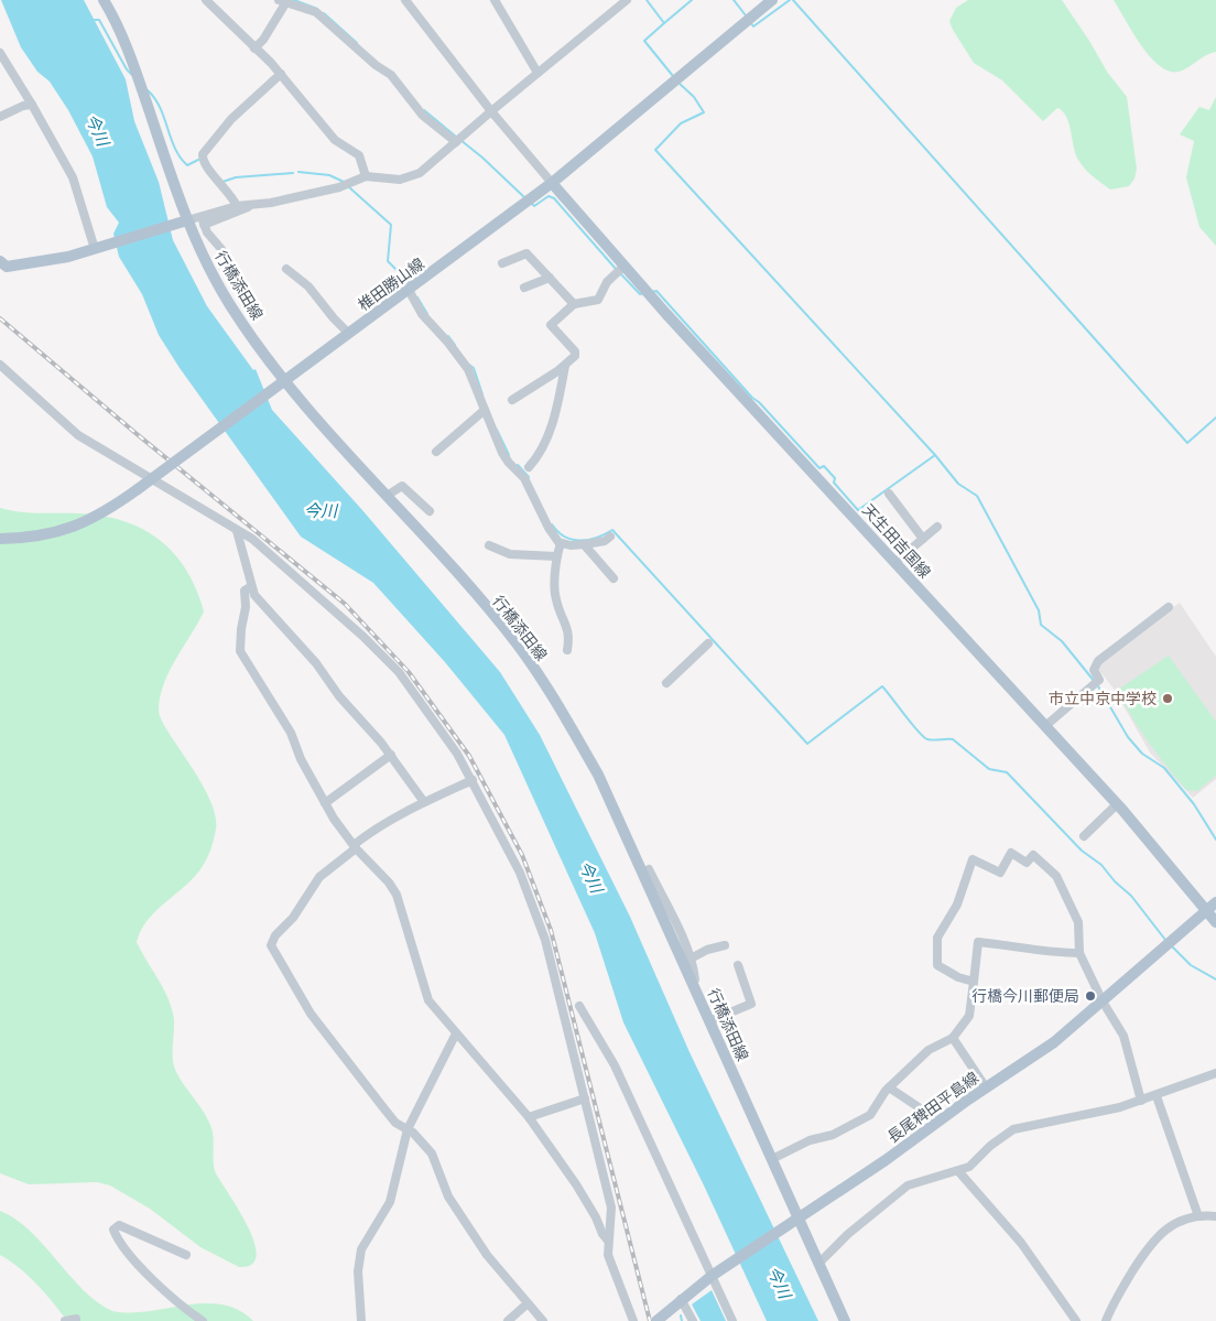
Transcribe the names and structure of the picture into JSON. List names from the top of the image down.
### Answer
{
  "streets": {
    "main road": [
      "椎田勝山線",
      "行橋添田線",
      "天生田吉国線",
      "長尾稗田平島線"
    ]
  },
  "crossings": [
    ["椎田勝山線", "行橋添田線"],
    ["椎田勝山線", "天生田吉国線"],
    ["行橋添田線", "長尾稗田平島線"],
    ["天生田吉国線", "長尾稗田平島線"]
  ],
  "water": ["今川"],
  "places": ["市立中京中学校", "行橋今川郵便局"]
}
